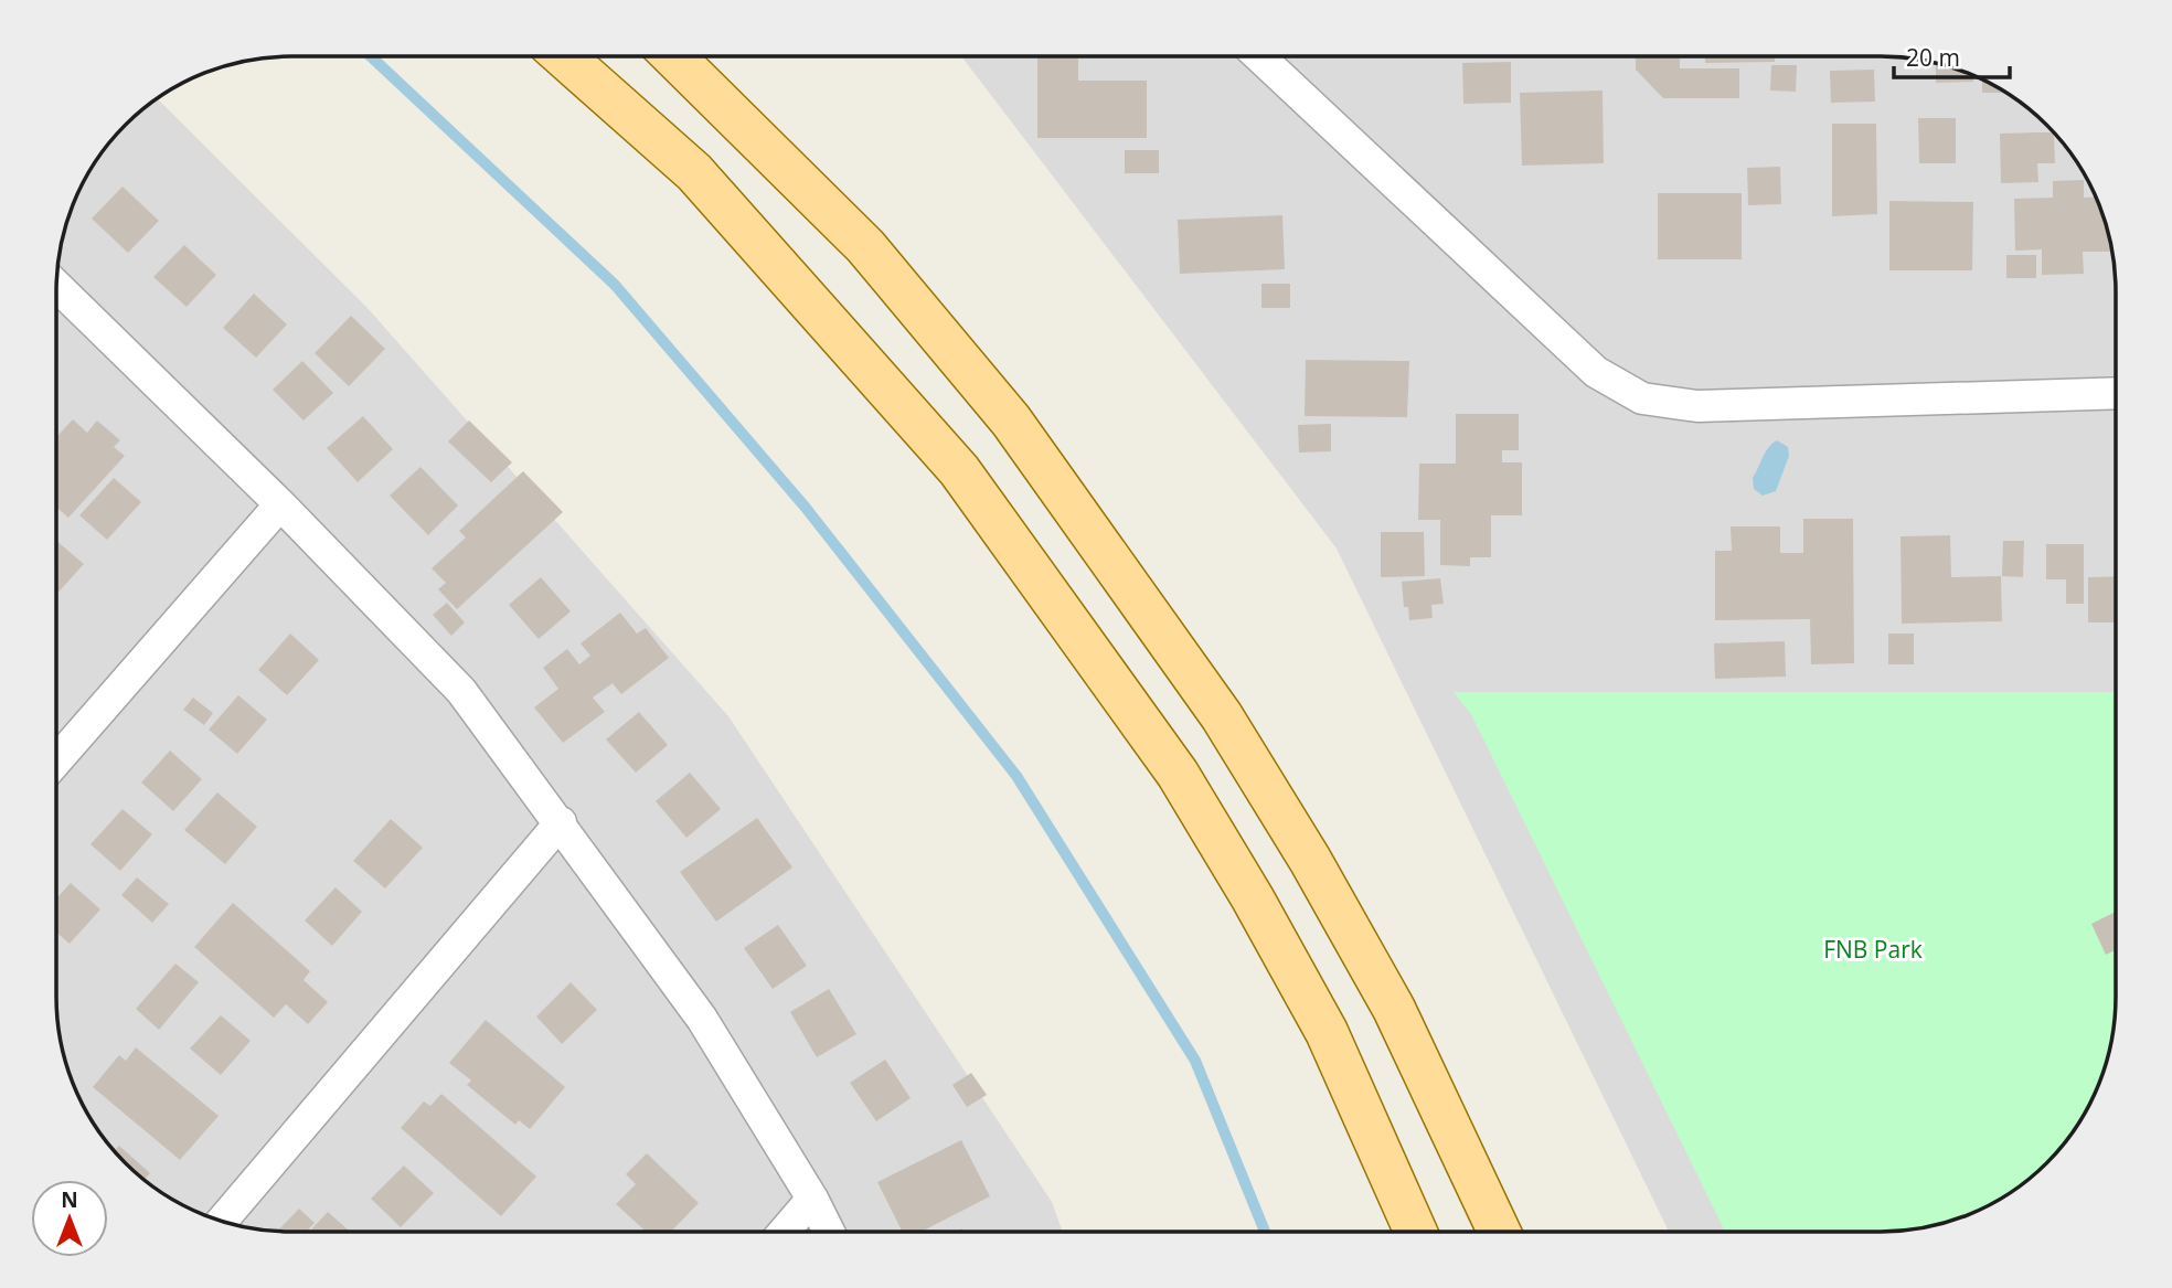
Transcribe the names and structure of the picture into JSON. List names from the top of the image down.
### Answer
{
  "parks": ["FNB Park"],
  "scale_bar": "20 m",
  "north": "top"
}
